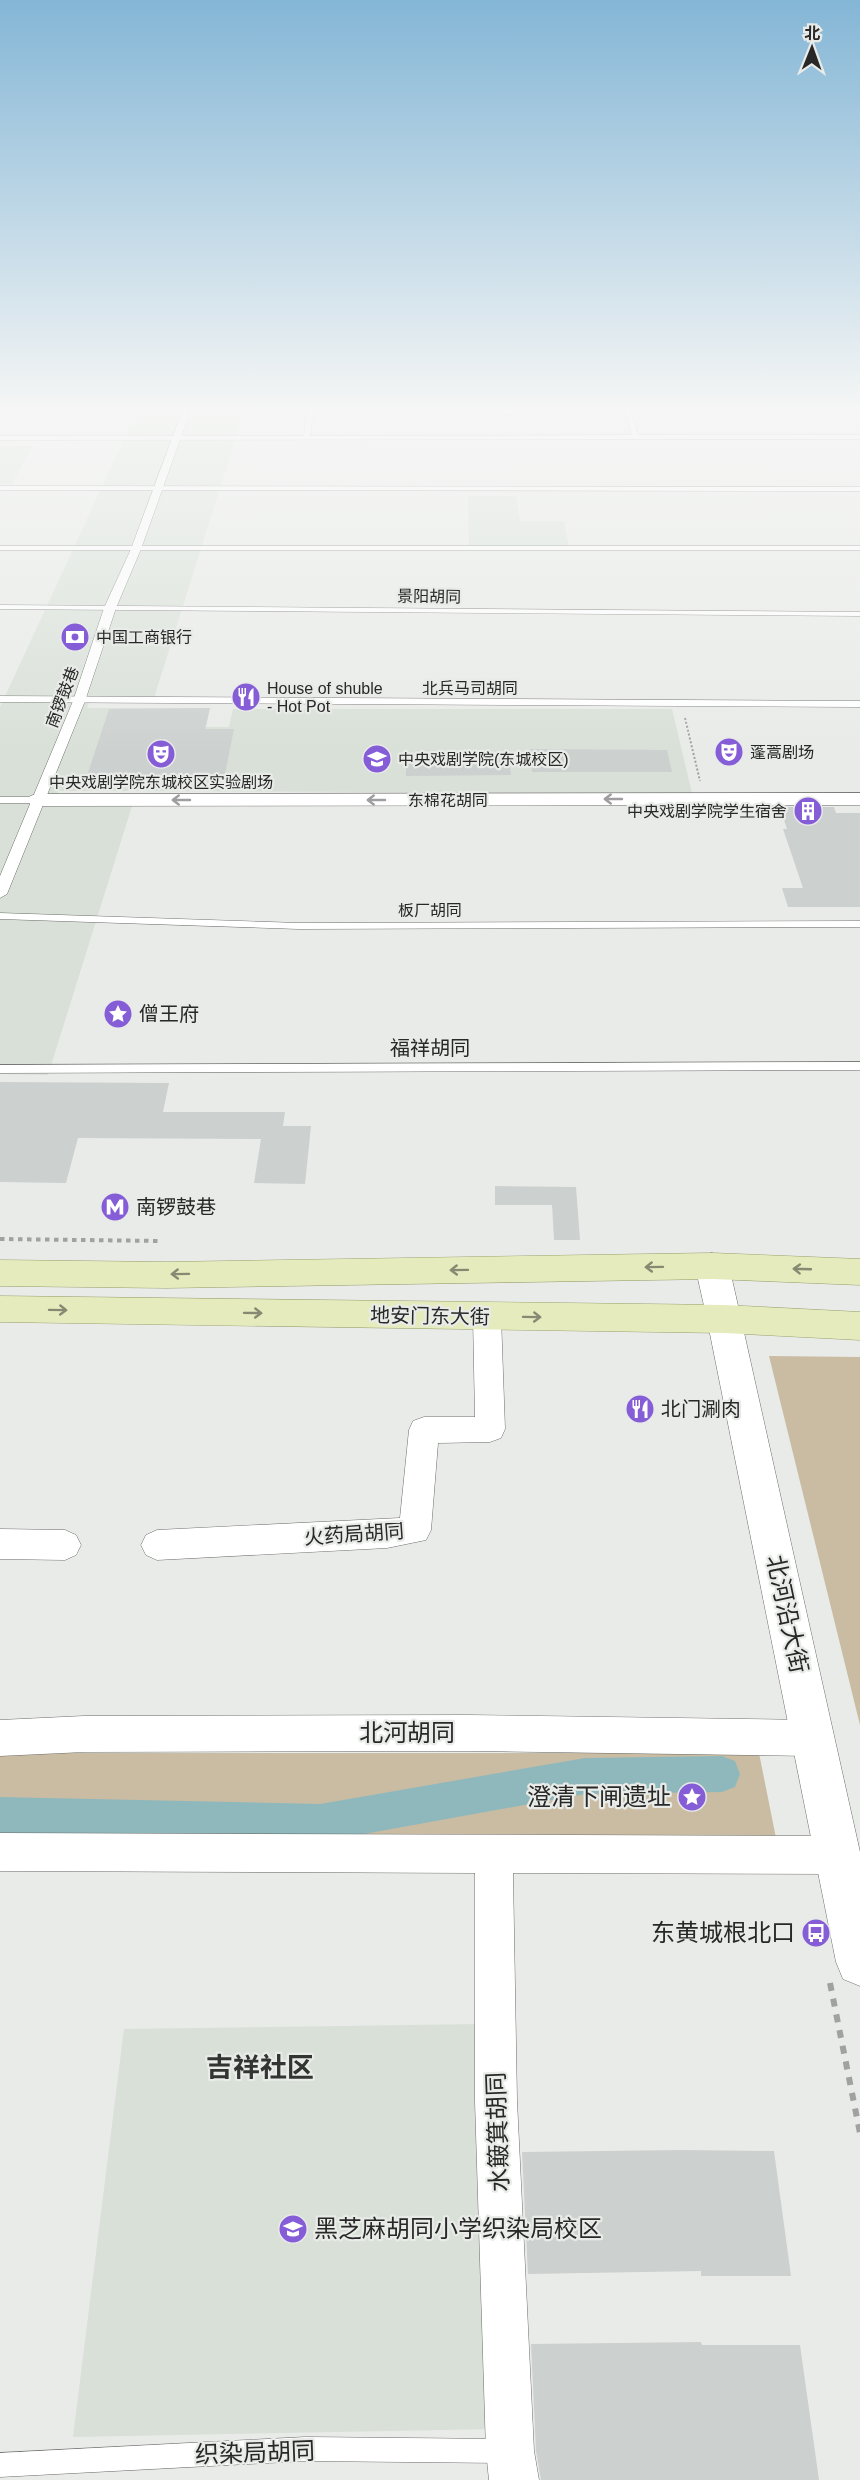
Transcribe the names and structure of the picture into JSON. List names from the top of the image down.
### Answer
{
  "streets": {
    "main road": ["地安门东大街", "北河沿大街"],
    "street": [
      "南锣鼓巷",
      "东棉花胡同",
      "火药局胡同",
      "北河胡同",
      "水簸箕胡同"
    ],
    "lane": [
      "景阳胡同",
      "北兵马司胡同",
      "板厂胡同",
      "福祥胡同",
      "织染局胡同"
    ]
  },
  "crossings": [
    ["景阳胡同", "南锣鼓巷"],
    ["北兵马司胡同", "南锣鼓巷"],
    ["南锣鼓巷", "东棉花胡同"],
    ["地安门东大街", "火药局胡同"],
    ["地安门东大街", "北河沿大街"],
    ["北河沿大街", "北河胡同"],
    ["水簸箕胡同", "织染局胡同"]
  ],
  "one_way": ["东棉花胡同"],
  "districts": ["吉祥社区"],
  "places": {
    "bank": ["中国工商银行"],
    "restaurant": ["House of shuble - Hot Pot", "北门涮肉"],
    "theatre": ["蓬蒿剧场", "中央戏剧学院东城校区实验剧场"],
    "school or university": ["中央戏剧学院(东城校区)", "黑芝麻胡同小学织染局校区"],
    "building": ["中央戏剧学院学生宿舍"],
    "place": ["僧王府", "澄清下闸遗址"],
    "metro station": ["南锣鼓巷"],
    "bus stop": ["东黄城根北口"]
  },
  "north": "top"
}
